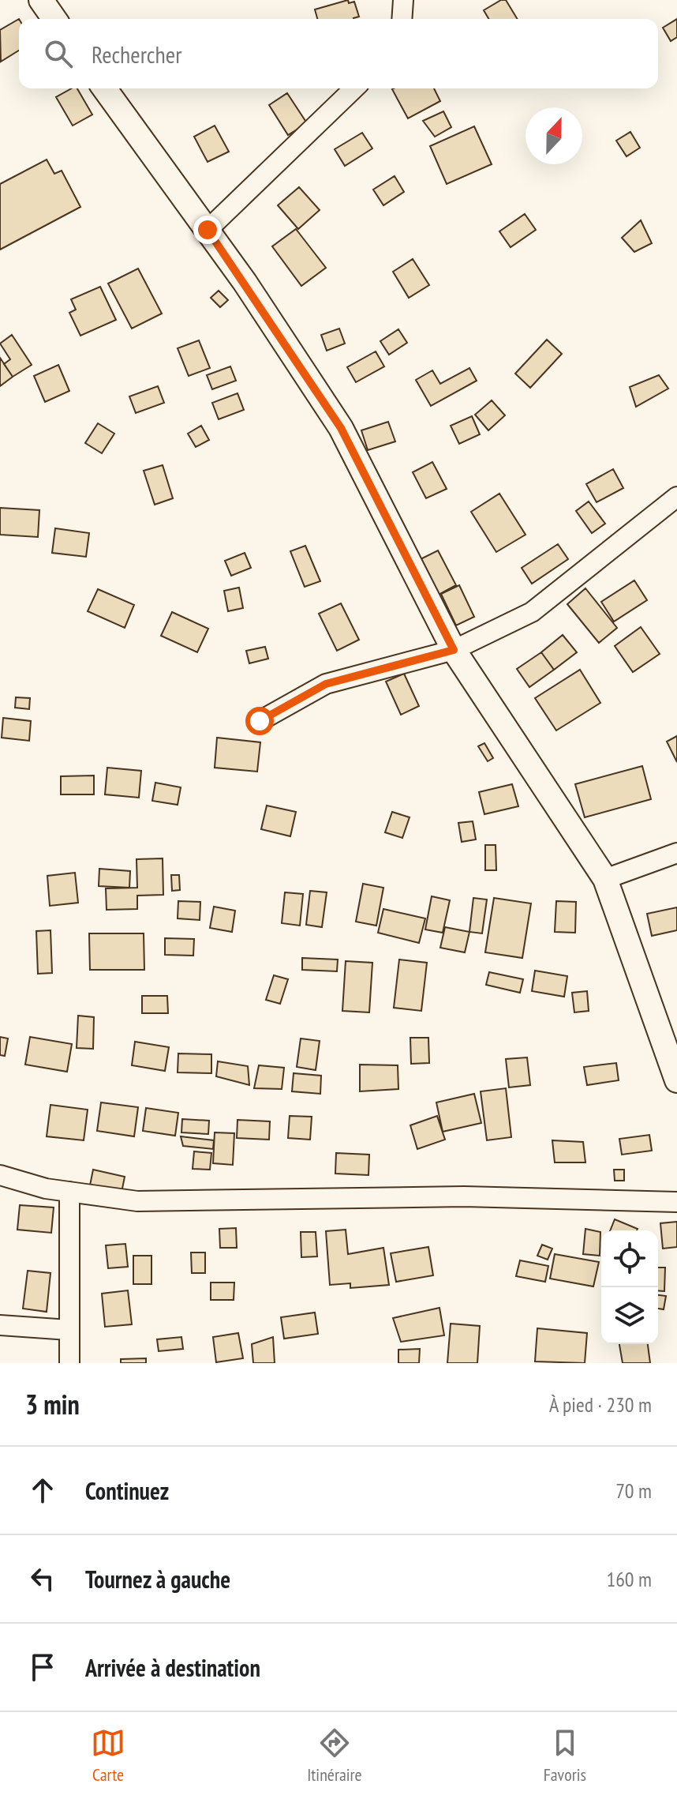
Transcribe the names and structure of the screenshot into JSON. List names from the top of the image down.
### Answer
{
  "north": "top",
  "page": {
    "search": "Rechercher",
    "heading": ["3 min", "À pied · 230 m"],
    "list": [
      ["Continuez", "70 m"],
      ["Tournez à gauche", "160 m"],
      "Arrivée à destination"
    ],
    "nav": ["Carte", "Itinéraire", "Favoris"]
  }
}
